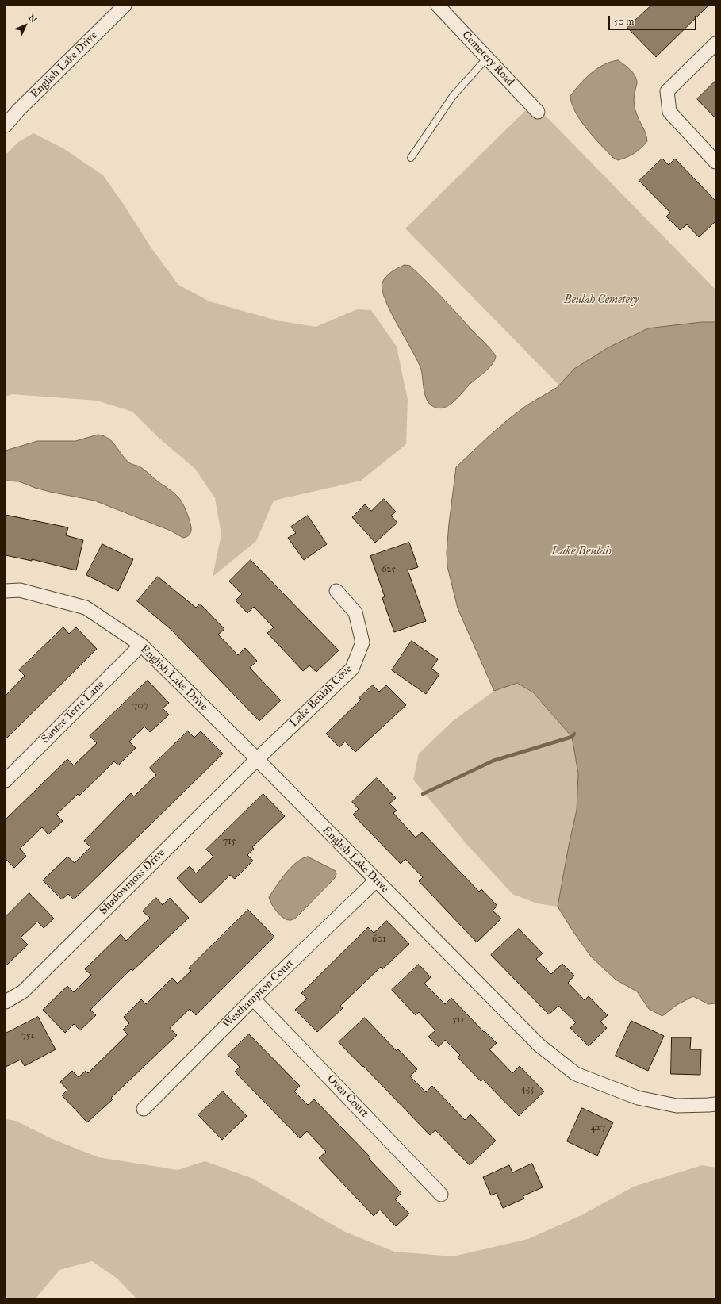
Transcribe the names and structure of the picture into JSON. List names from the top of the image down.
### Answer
{
  "streets": {
    "street": [
      "Cemetery Road",
      "English Lake Drive",
      "Lake Beulah Cove",
      "Santee Terre Lane",
      "Shadowmoss Drive",
      "Westhampton Court",
      "Oyen Court"
    ]
  },
  "crossings": [
    ["English Lake Drive", "Lake Beulah Cove"],
    ["English Lake Drive", "Santee Terre Lane"],
    ["English Lake Drive", "Shadowmoss Drive"],
    ["English Lake Drive", "Westhampton Court"],
    ["Lake Beulah Cove", "Shadowmoss Drive"],
    ["Westhampton Court", "Oyen Court"]
  ],
  "water": ["Lake Beulah"],
  "parks": ["Beulah Cemetery"],
  "house_numbers": [
    "625",
    "707",
    "715",
    "601",
    "511",
    "751",
    "433",
    "427"
  ],
  "scale_bar": "50 m",
  "north": "top right"
}
